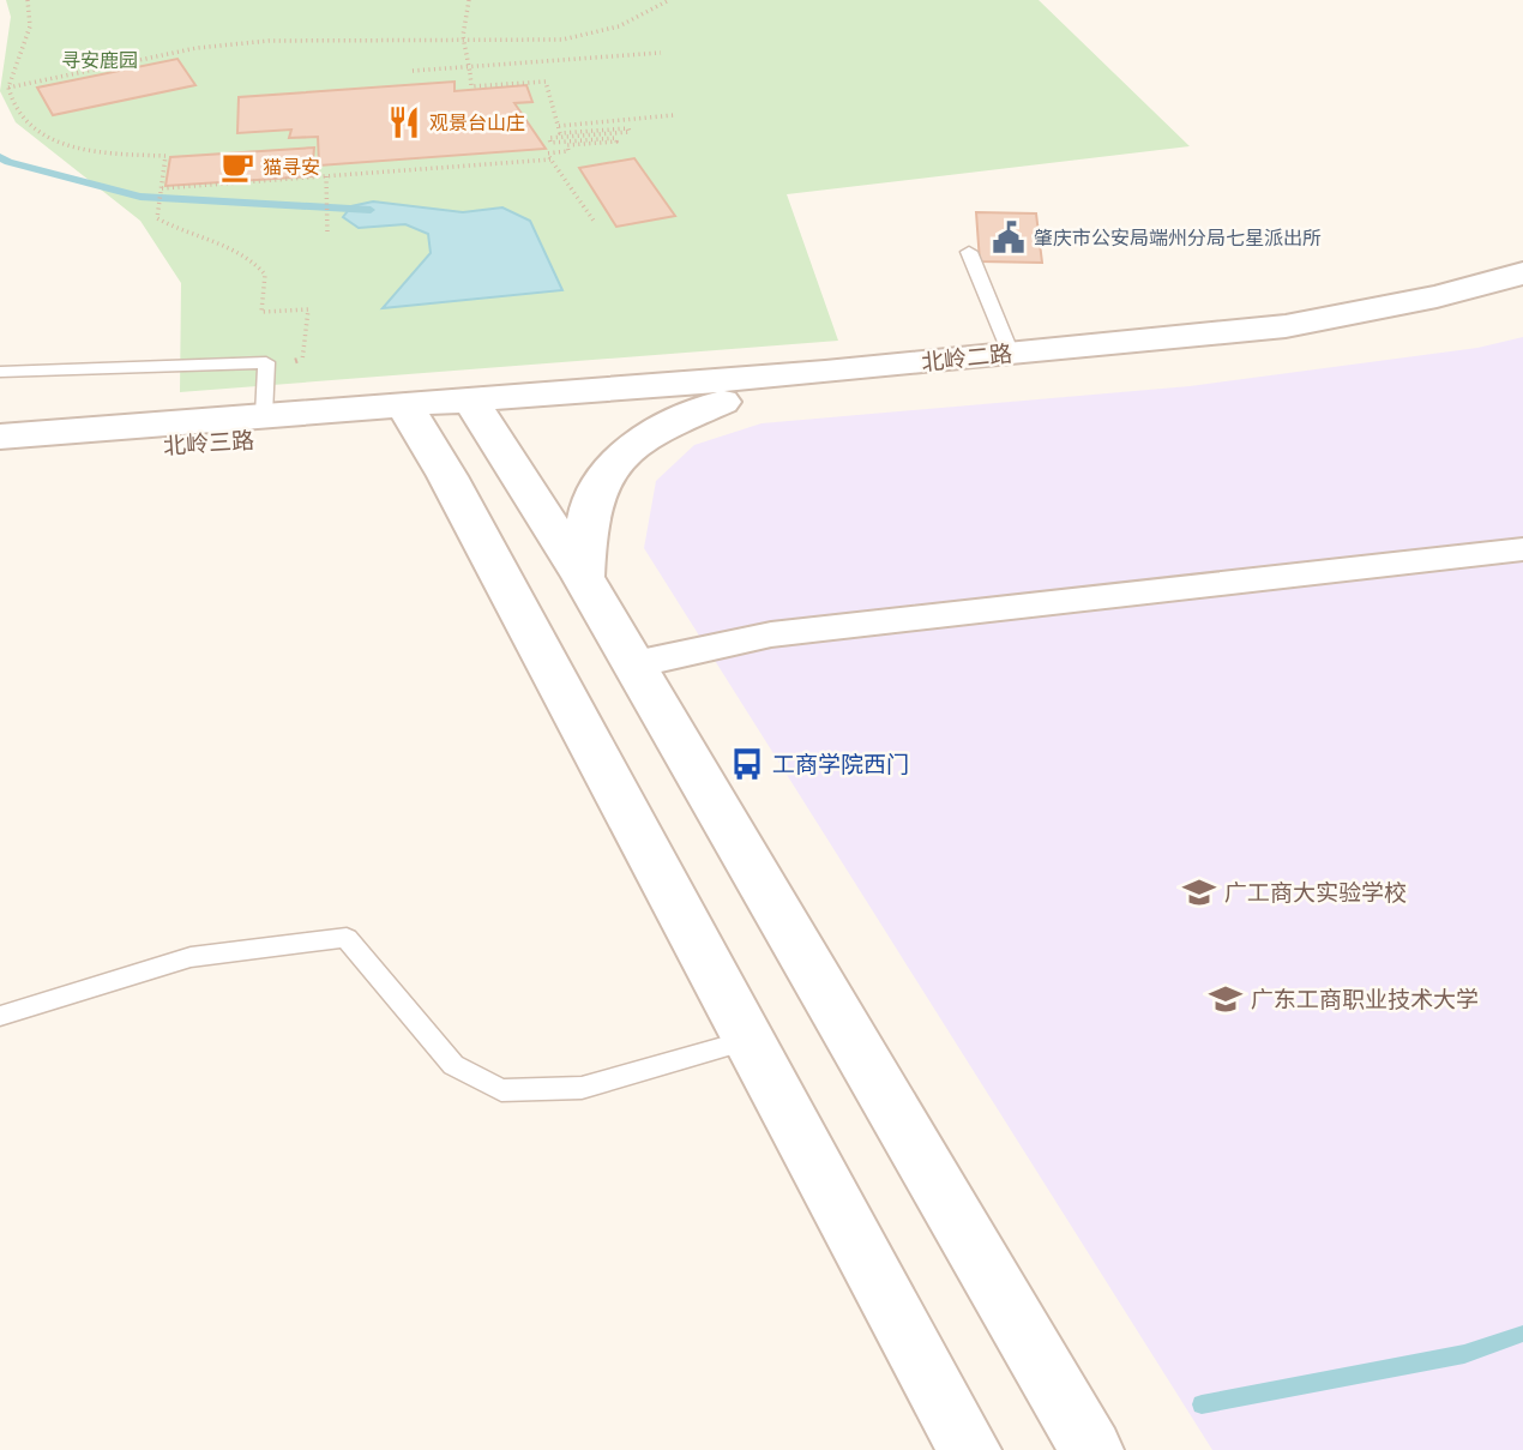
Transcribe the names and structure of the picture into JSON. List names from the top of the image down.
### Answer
{
  "streets": {
    "street": ["北岭二路", "北岭三路"]
  },
  "crossings": [
    ["北岭二路", "北岭三路"]
  ],
  "parks": ["寻安鹿园"],
  "places": {
    "restaurant": ["观景台山庄"],
    "cafe": ["猫寻安"],
    "public building": ["肇庆市公安局端州分局七星派出所"],
    "bus stop": ["工商学院西门"],
    "school or university": ["广工商大实验学校", "广东工商职业技术大学"]
  }
}
